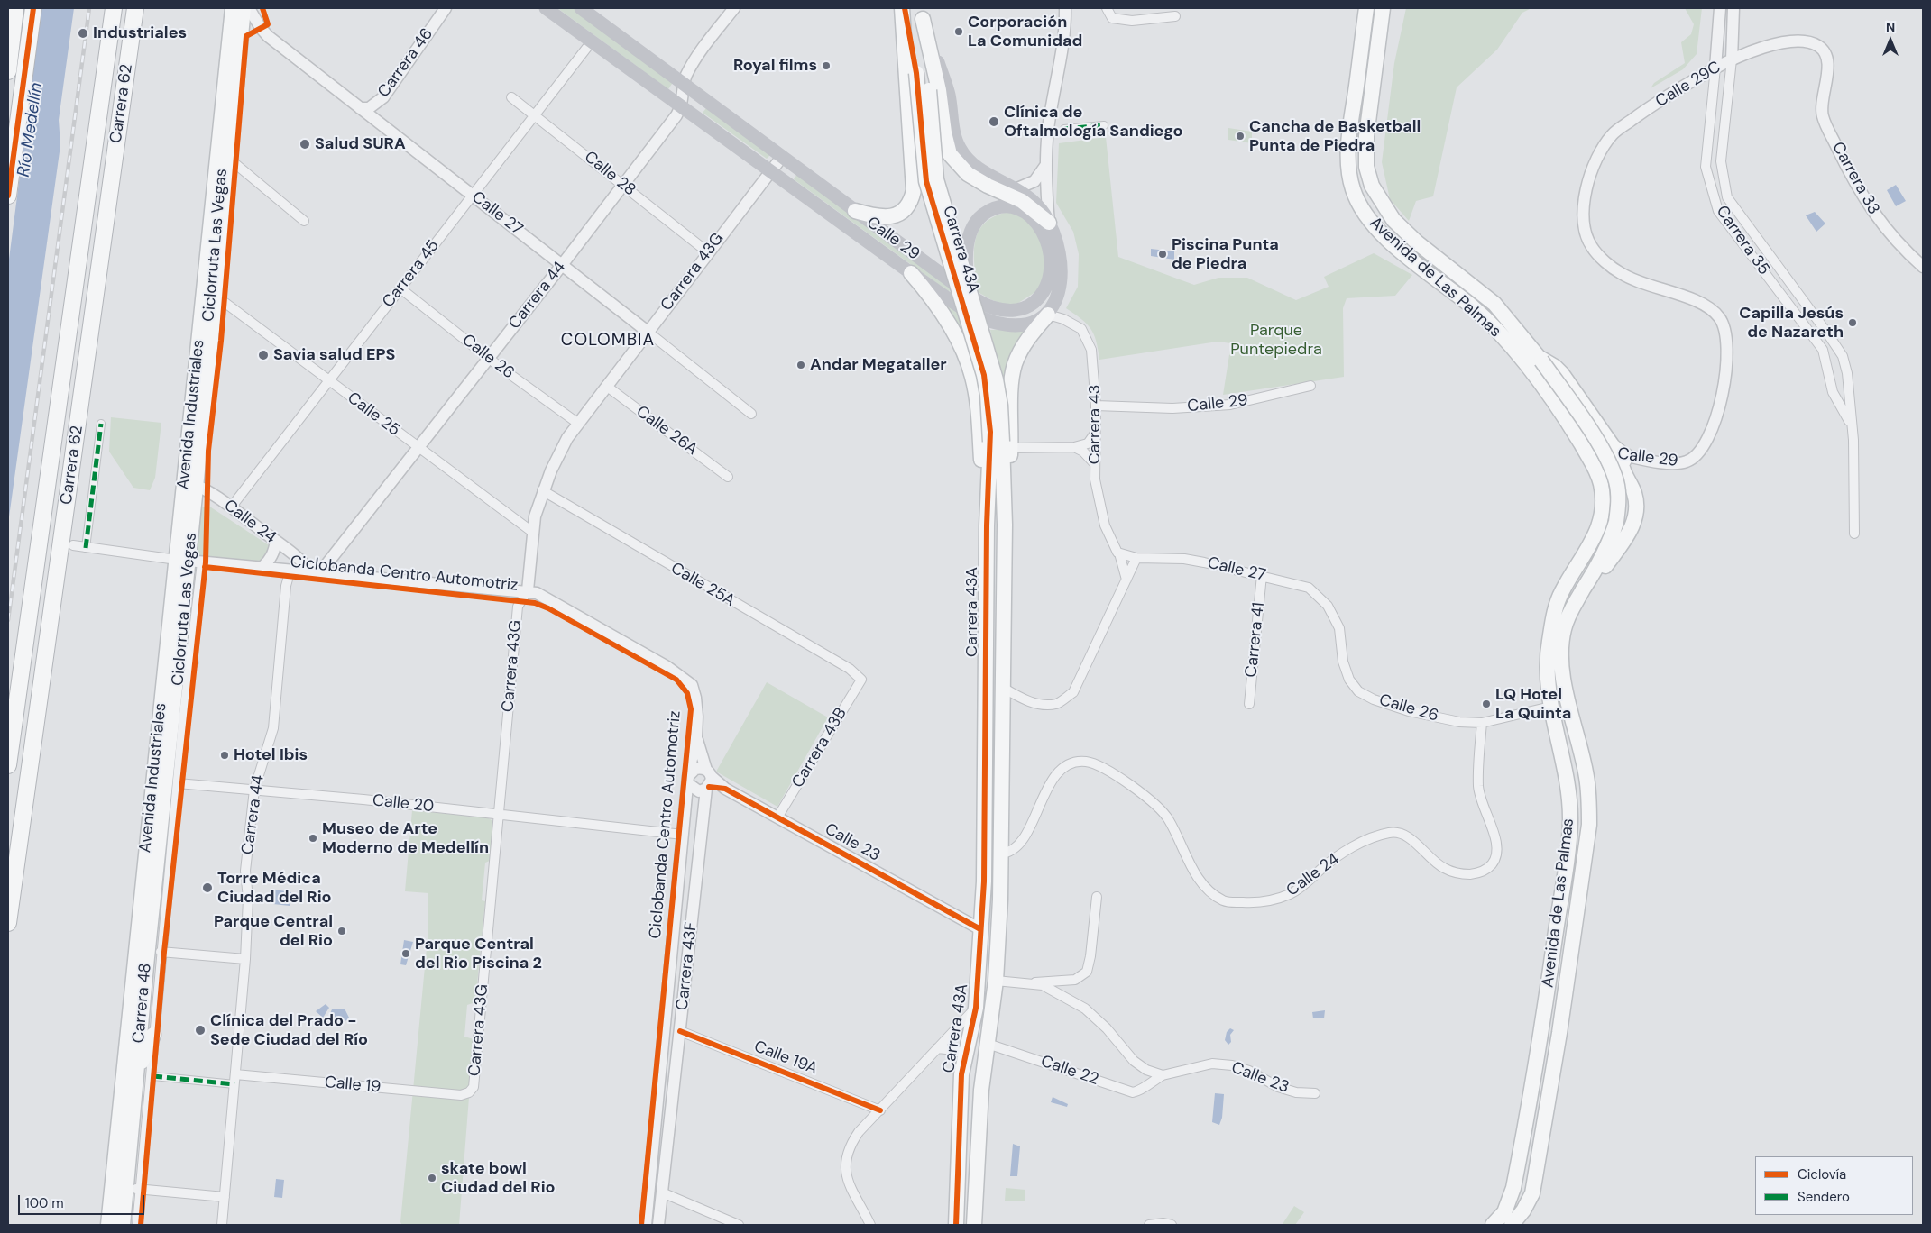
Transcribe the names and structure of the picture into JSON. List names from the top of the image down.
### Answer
{
  "streets": {
    "highway": ["Carrera 62"],
    "main road": [
      "Calle 29",
      "Carrera 43A",
      "Avenida de Las Palmas",
      "Avenida Industriales"
    ],
    "street": [
      "Carrera 46",
      "Calle 29C",
      "Calle 28",
      "Carrera 33",
      "Calle 27",
      "Carrera 35",
      "Carrera 43G",
      "Carrera 45",
      "Carrera 44",
      "Calle 26",
      "Calle 25",
      "Carrera 43",
      "Calle 26A",
      "Calle 24",
      "Calle 25A",
      "Carrera 41",
      "Carrera 43B",
      "Calle 20",
      "Calle 23",
      "Carrera 43F",
      "Carrera 48",
      "Calle 19A",
      "Calle 22",
      "Calle 19"
    ],
    "cycle path": ["Ciclorruta Las Vegas", "Ciclobanda Centro Automotriz"]
  },
  "crossings": [
    ["Carrera 46", "Calle 27"],
    ["Calle 29C", "Carrera 33"],
    ["Calle 29C", "Calle 29"],
    ["Calle 29C", "Carrera 35"],
    ["Calle 28", "Carrera 43G"],
    ["Calle 28", "Carrera 45"],
    ["Calle 28", "Carrera 44"],
    ["Calle 27", "Carrera 43G"],
    ["Calle 27", "Carrera 45"],
    ["Calle 27", "Carrera 44"],
    ["Calle 27", "Calle 26"],
    ["Calle 27", "Carrera 41"],
    ["Calle 29", "Carrera 43A"],
    ["Calle 29", "Carrera 43G"],
    ["Calle 29", "Carrera 45"],
    ["Calle 29", "Avenida de Las Palmas"],
    ["Calle 29", "Carrera 44"],
    ["Calle 29", "Carrera 43"],
    ["Carrera 43A", "Calle 24"],
    ["Carrera 43A", "Calle 23"],
    ["Carrera 43A", "Calle 22"],
    ["Carrera 43G", "Calle 26"],
    ["Carrera 43G", "Calle 25"],
    ["Carrera 43G", "Calle 26A"],
    ["Carrera 43G", "Calle 24"],
    ["Carrera 43G", "Calle 25A"],
    ["Carrera 43G", "Calle 20"],
    ["Carrera 43G", "Calle 19"],
    ["Carrera 45", "Calle 26"],
    ["Carrera 45", "Calle 25"],
    ["Carrera 45", "Calle 24"],
    ["Avenida de Las Palmas", "Calle 26"],
    ["Carrera 44", "Calle 26"],
    ["Carrera 44", "Calle 25"],
    ["Carrera 44", "Calle 24"],
    ["Carrera 44", "Calle 20"],
    ["Carrera 44", "Calle 19"],
    ["Calle 26", "Calle 24"],
    ["Avenida Industriales", "Calle 25"],
    ["Avenida Industriales", "Calle 24"],
    ["Avenida Industriales", "Carrera 48"],
    ["Calle 24", "Carrera 43F"],
    ["Calle 24", "Carrera 48"],
    ["Calle 25A", "Carrera 43B"],
    ["Carrera 43B", "Calle 23"],
    ["Calle 20", "Carrera 43F"],
    ["Calle 20", "Carrera 48"],
    ["Calle 23", "Carrera 43F"],
    ["Calle 23", "Calle 22"],
    ["Carrera 43F", "Calle 19A"]
  ],
  "districts": ["COLOMBIA"],
  "water": ["Río Medellín"],
  "parks": ["Parque Puntepiedra"],
  "places": [
    "Corporación La Comunidad",
    "Industriales",
    "Royal films",
    "Clínica de Oftalmología Sandiego",
    "Cancha de Basketball Punta de Piedra",
    "Salud SURA",
    "Piscina Punta de Piedra",
    "Capilla Jesús de Nazareth",
    "Savia salud EPS",
    "Andar Megataller",
    "LQ Hotel La Quinta",
    "Hotel Ibis",
    "Museo de Arte Moderno de Medellín",
    "Torre Médica Ciudad del Rio",
    "Parque Central del Rio",
    "Parque Central del Rio Piscina 2",
    "Clínica del Prado - Sede Ciudad del Río",
    "skate bowl Ciudad del Rio"
  ],
  "legend": ["Ciclovía", "Sendero"],
  "scale_bar": "100 m",
  "north": "top"
}
